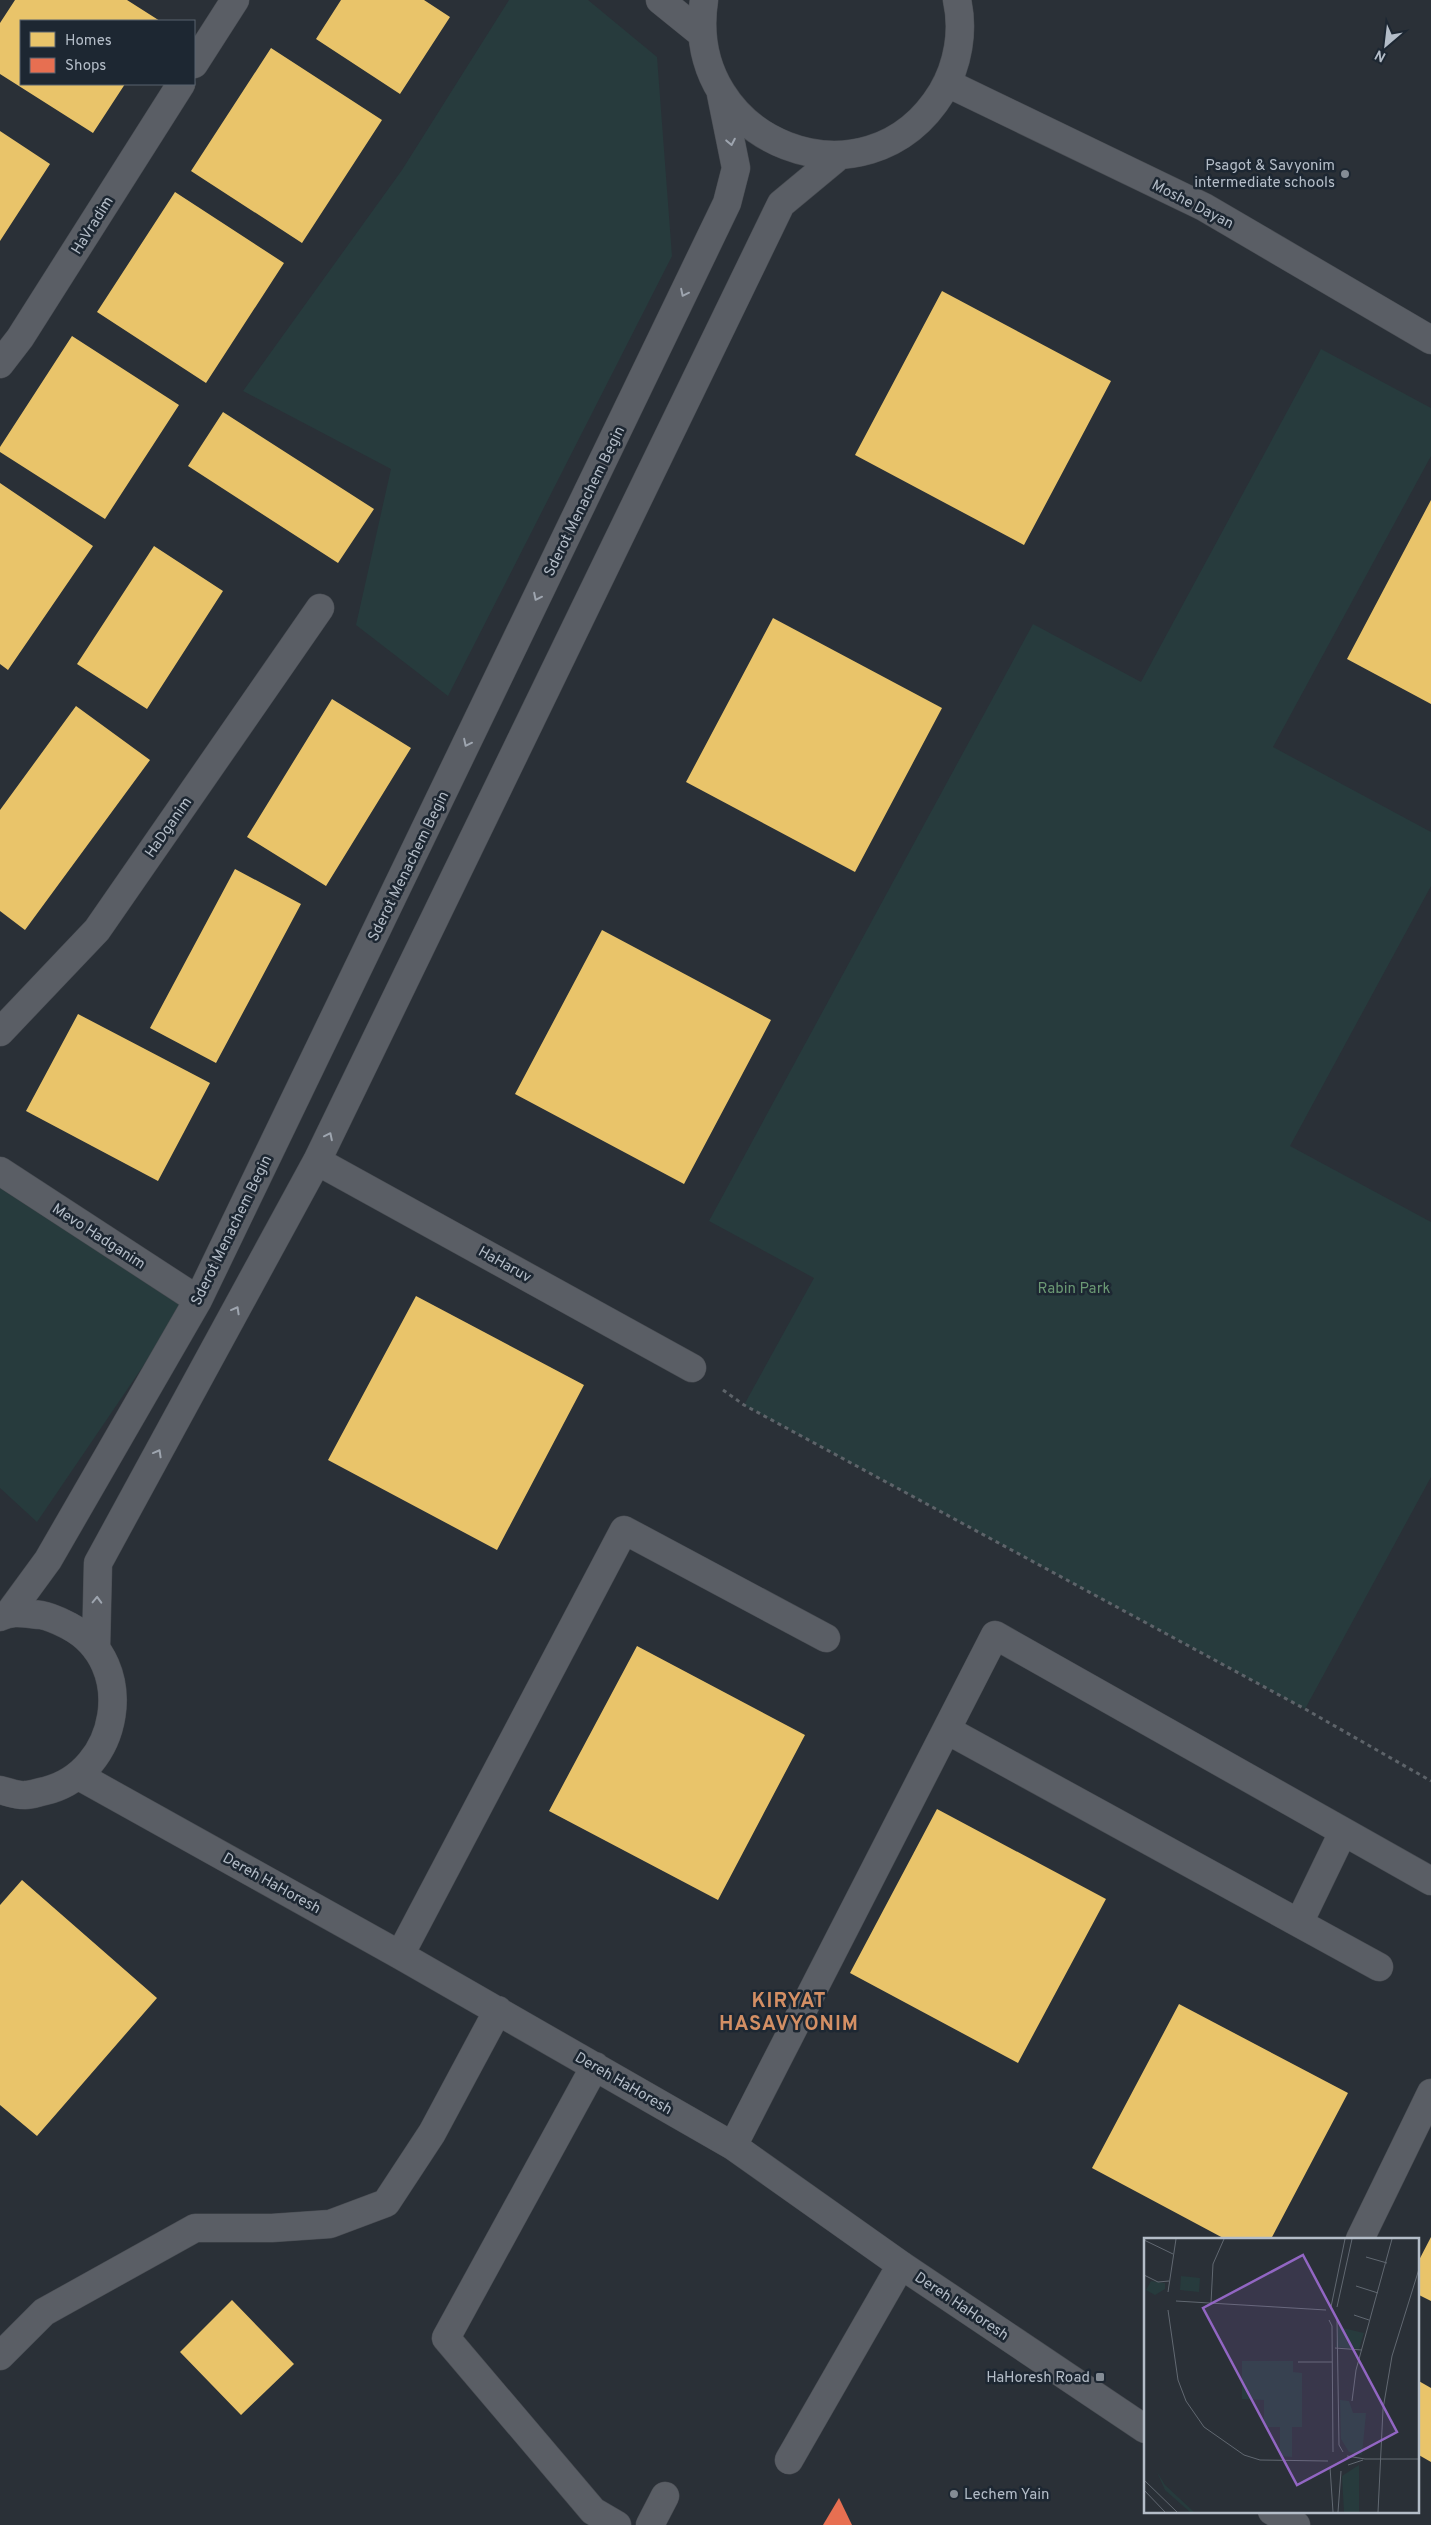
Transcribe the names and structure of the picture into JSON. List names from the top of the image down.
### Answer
{
  "streets": {
    "street": [
      "Moshe Dayan",
      "HaVradim",
      "Sderot Menachem Begin",
      "HaDganim",
      "Mevo Hadganim",
      "HaHaruv",
      "Dereh HaHoresh"
    ]
  },
  "crossings": [
    ["Sderot Menachem Begin", "Mevo Hadganim"]
  ],
  "districts": ["KIRYAT HASAVYONIM"],
  "parks": ["Rabin Park"],
  "places": {
    "other": ["Psagot & Savyonim intermediate schools", "Lechem Yain"],
    "transit": ["HaHoresh Road"]
  },
  "legend": ["Homes", "Shops"],
  "north": "bottom left"
}
